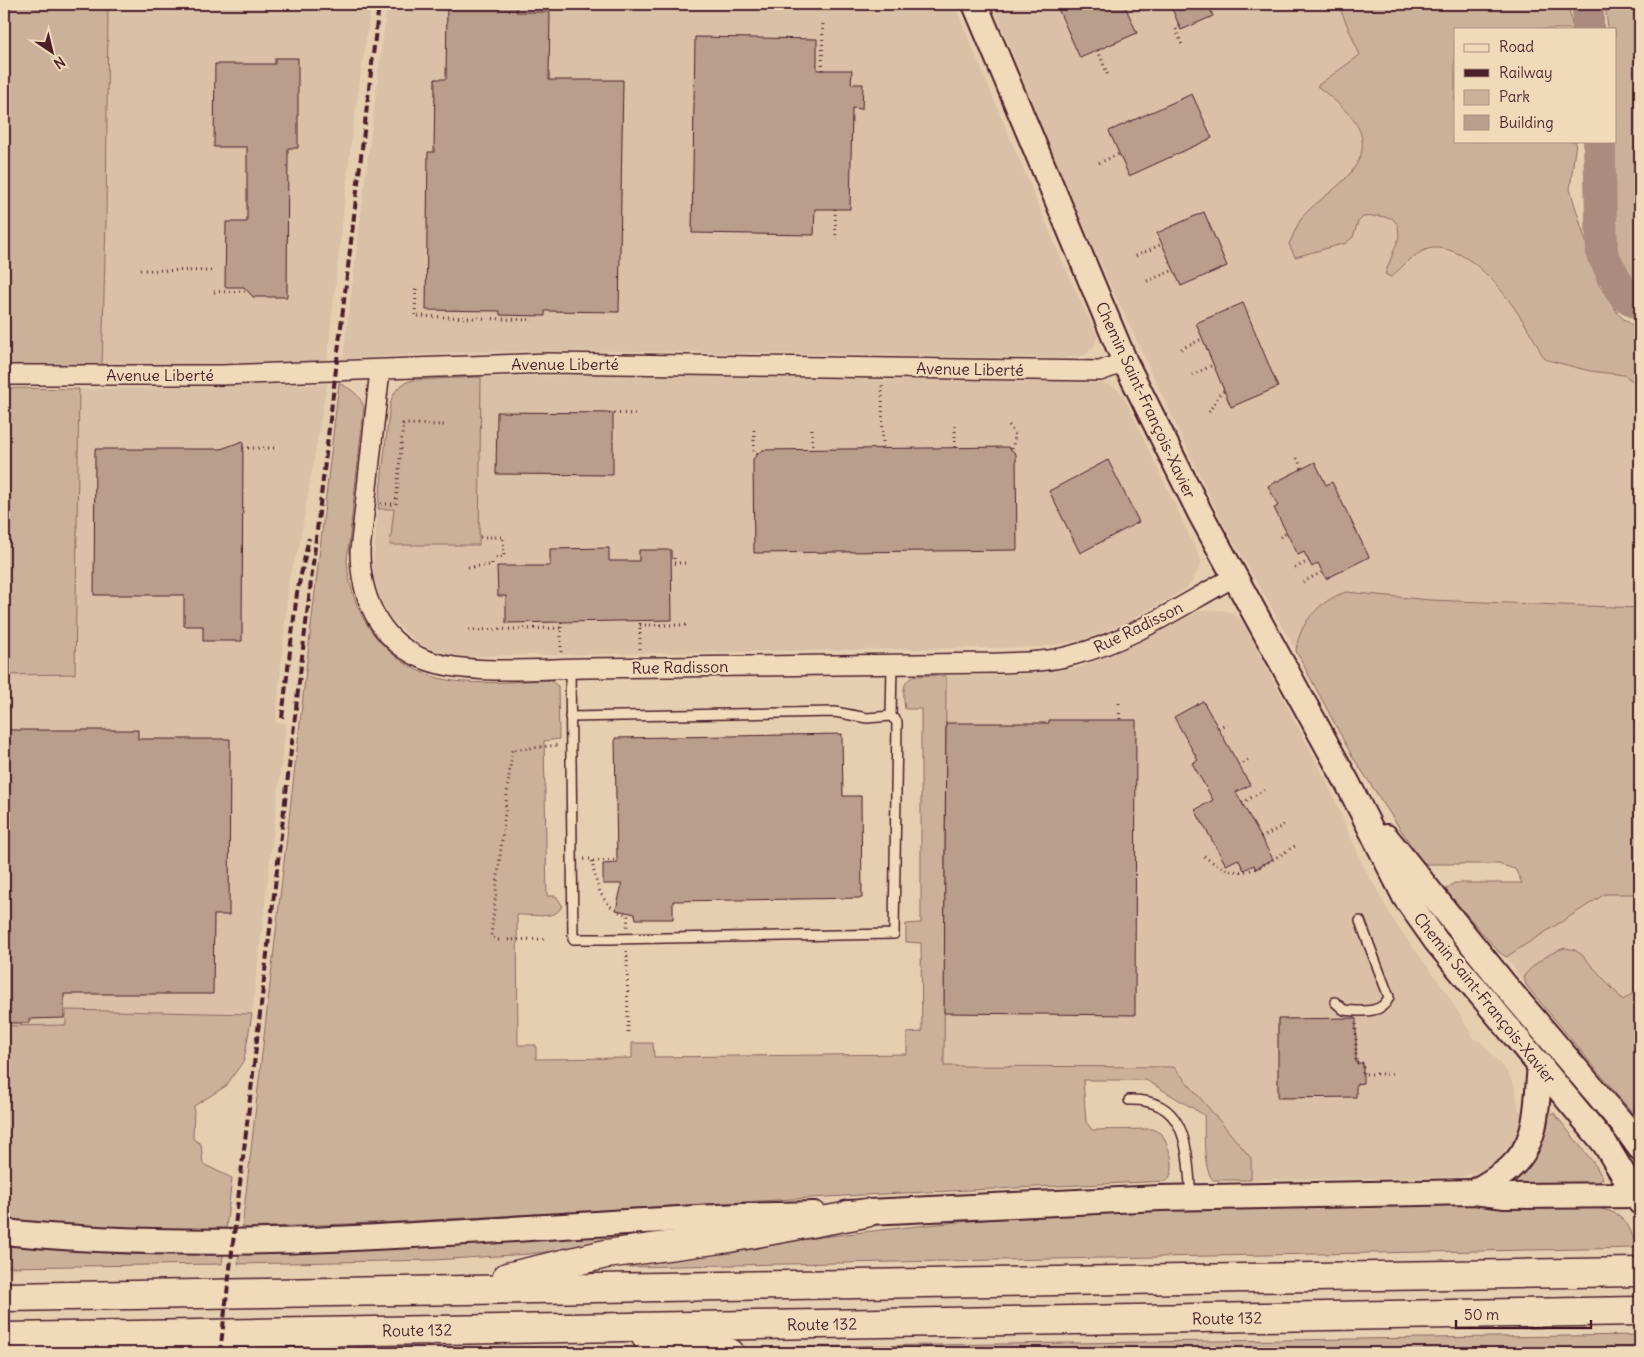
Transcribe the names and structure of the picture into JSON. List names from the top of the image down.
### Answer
{
  "streets": {
    "highway": ["Route 132"],
    "street": ["Avenue Liberté", "Chemin Saint-François-Xavier", "Rue Radisson"]
  },
  "crossings": [
    ["Avenue Liberté", "Chemin Saint-François-Xavier"],
    ["Avenue Liberté", "Rue Radisson"],
    ["Chemin Saint-François-Xavier", "Rue Radisson"]
  ],
  "legend": [
    "Road",
    "Railway",
    "Park",
    "Building"
  ],
  "scale_bar": "50 m",
  "north": "bottom right"
}
